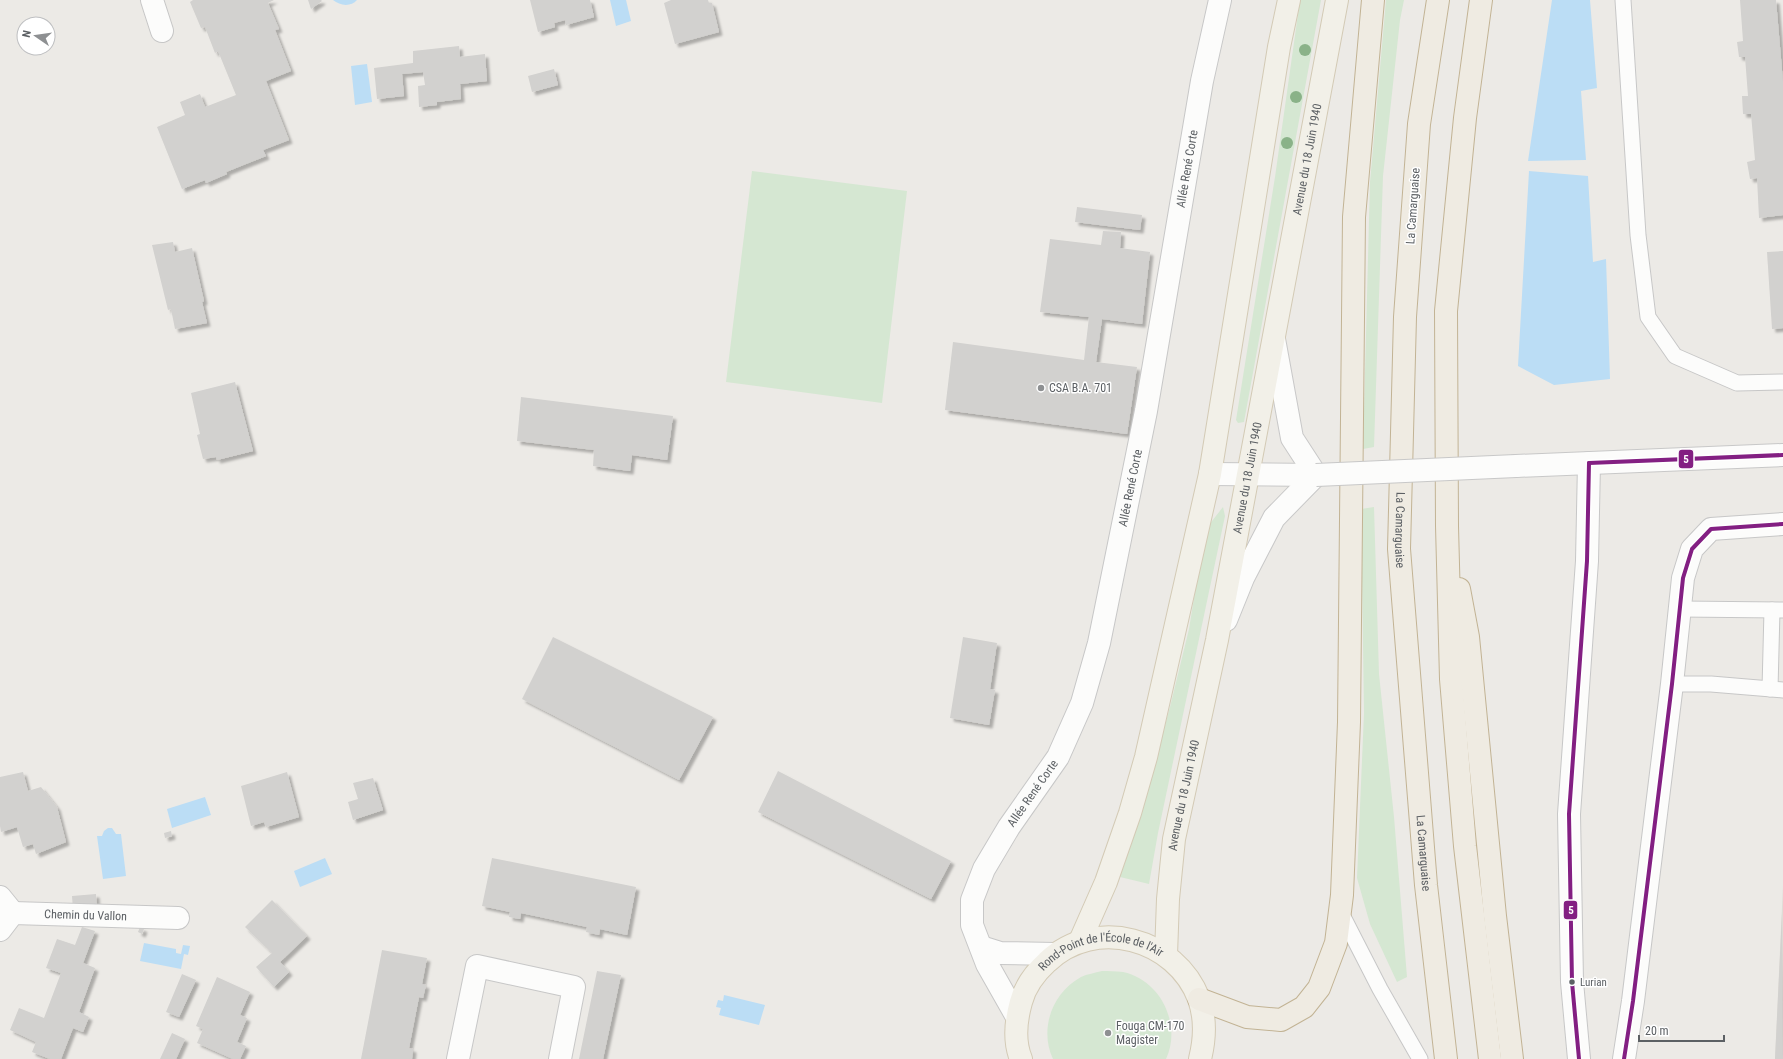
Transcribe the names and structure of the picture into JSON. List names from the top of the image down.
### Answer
{
  "streets": {
    "highway": ["La Camarguaise"],
    "main road": ["Avenue du 18 Juin 1940", "Rond-Point de l'École de l'Air"],
    "street": ["Allée René Corte", "Chemin du Vallon"]
  },
  "crossings": [
    ["Avenue du 18 Juin 1940", "Rond-Point de l'École de l'Air"],
    ["Allée René Corte", "Rond-Point de l'École de l'Air"]
  ],
  "places": ["CSA B.A. 701", "Lurian", "Fouga CM-170 Magister"],
  "lines": ["transit line 5"],
  "scale_bar": "20 m",
  "north": "left"
}
